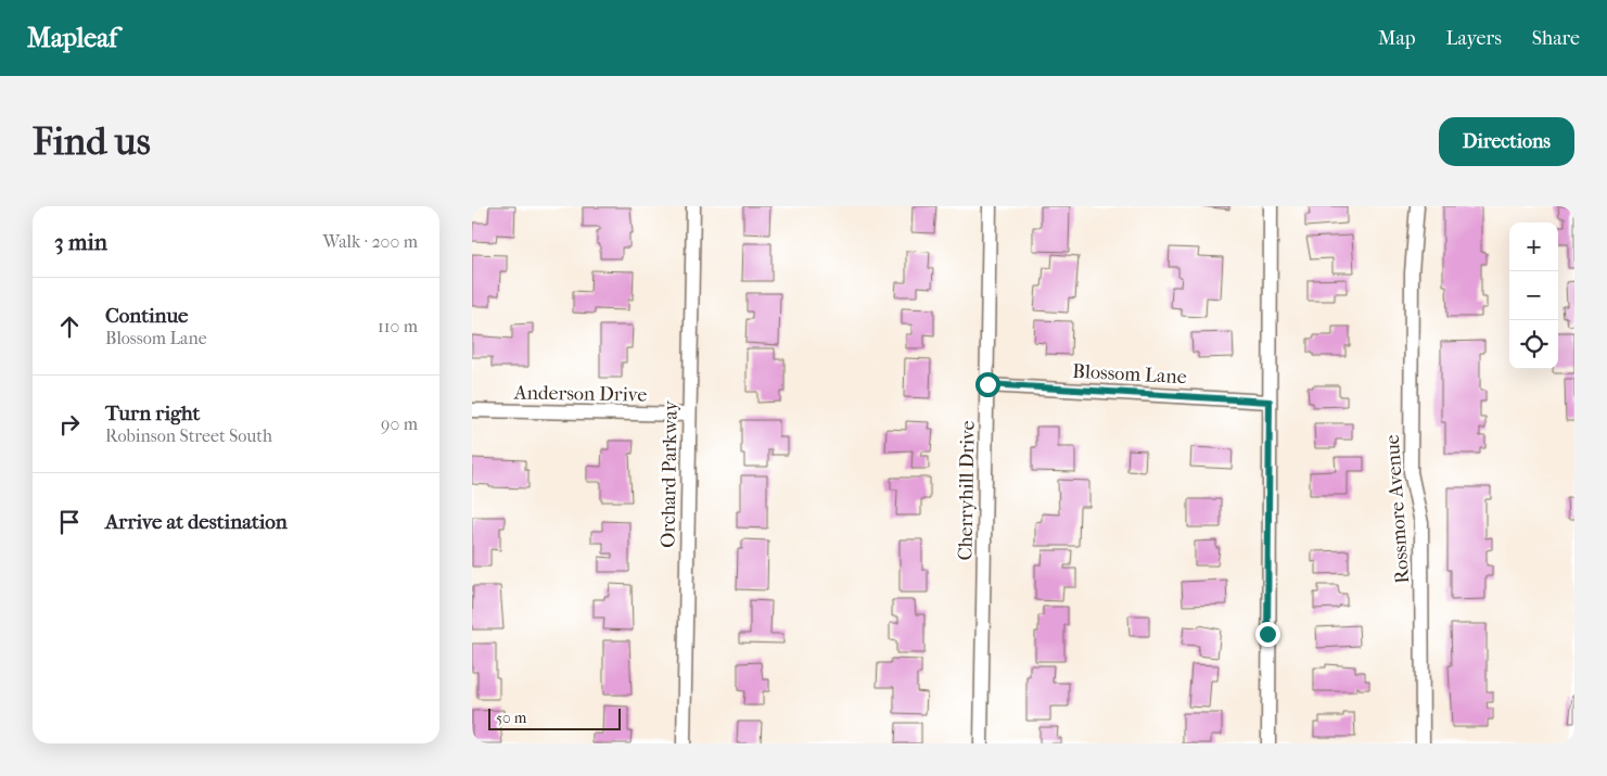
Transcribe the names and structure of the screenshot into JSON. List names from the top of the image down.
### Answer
{
  "streets": {
    "street": [
      "Blossom Lane",
      "Anderson Drive",
      "Orchard Parkway",
      "Cherryhill Drive",
      "Rossmore Avenue"
    ]
  },
  "crossings": [
    ["Blossom Lane", "Cherryhill Drive"],
    ["Anderson Drive", "Orchard Parkway"]
  ],
  "scale_bar": "50 m",
  "page": {
    "header": "Mapleaf",
    "nav": ["Map", "Layers", "Share"],
    "buttons": "Directions",
    "title": "Find us",
    "heading": ["3 min", "Walk · 200 m"],
    "map_buttons": ["+", "−"],
    "list": [
      ["Continue", "Blossom Lane", "110 m"],
      ["Turn right", "Robinson Street South", "90 m"],
      "Arrive at destination"
    ],
    "scale": "50 m"
  }
}
